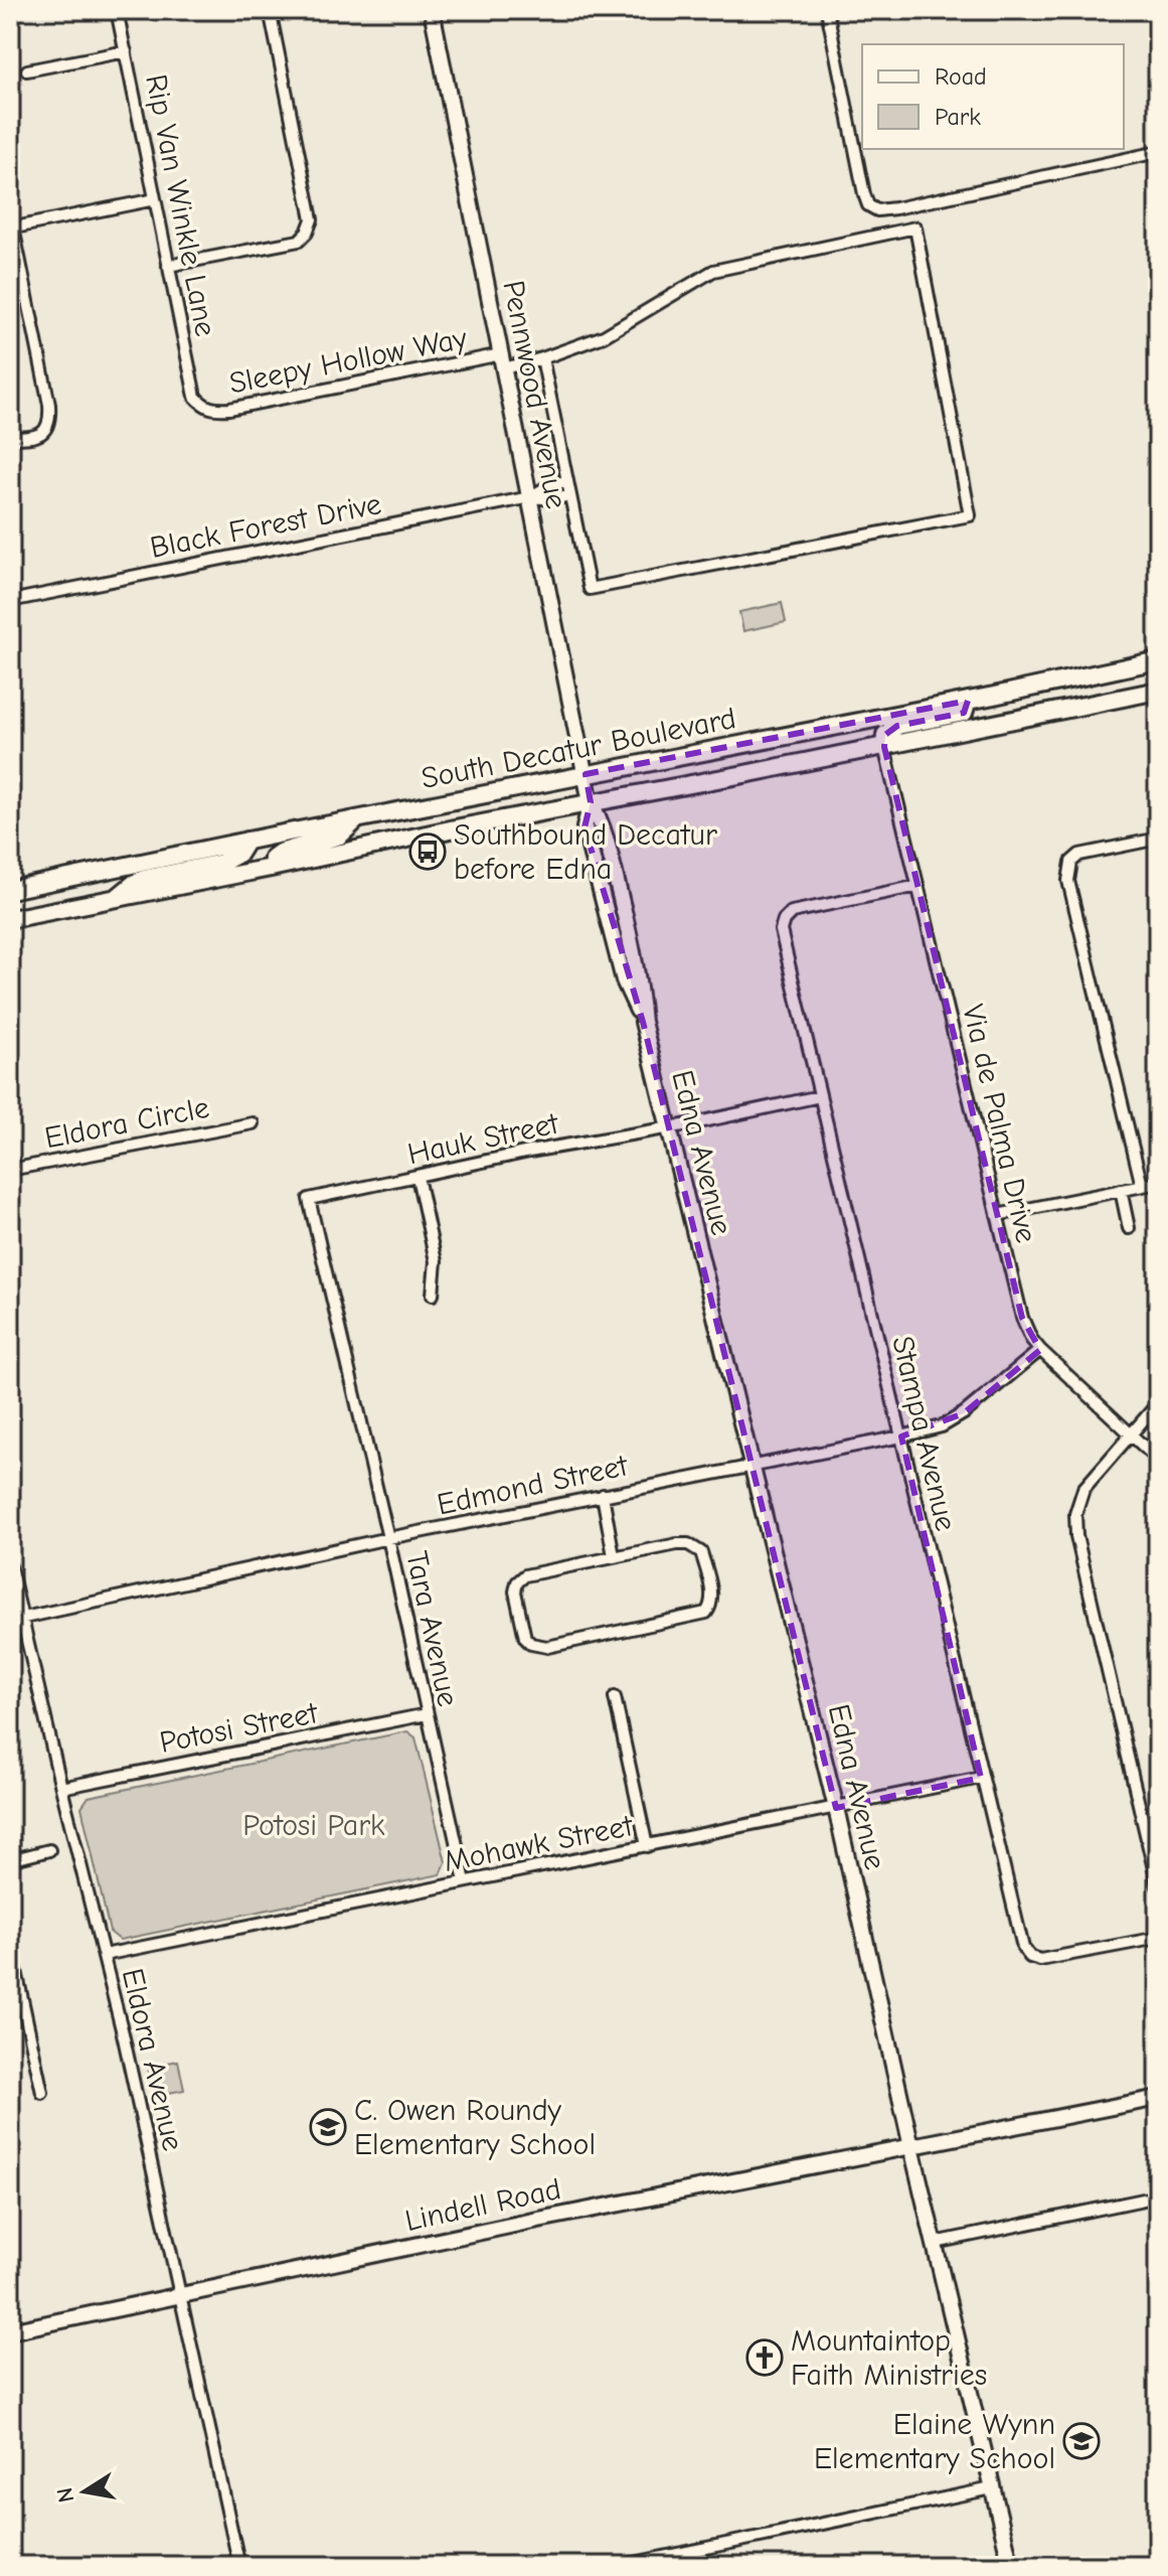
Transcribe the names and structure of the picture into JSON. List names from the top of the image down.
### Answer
{
  "streets": {
    "main road": ["South Decatur Boulevard"],
    "street": [
      "Rip Van Winkle Lane",
      "Sleepy Hollow Way",
      "Pennwood Avenue",
      "Black Forest Drive",
      "Eldora Circle",
      "Via de Palma Drive",
      "Hauk Street",
      "Edna Avenue",
      "Stampa Avenue",
      "Edmond Street",
      "Tara Avenue",
      "Potosi Street",
      "Mohawk Street",
      "Eldora Avenue",
      "Lindell Road"
    ]
  },
  "crossings": [
    ["Rip Van Winkle Lane", "Sleepy Hollow Way"],
    ["Sleepy Hollow Way", "Pennwood Avenue"],
    ["Pennwood Avenue", "Black Forest Drive"],
    ["Pennwood Avenue", "South Decatur Boulevard"],
    ["Pennwood Avenue", "Edna Avenue"],
    ["South Decatur Boulevard", "Via de Palma Drive"],
    ["South Decatur Boulevard", "Edna Avenue"],
    ["Via de Palma Drive", "Stampa Avenue"],
    ["Via de Palma Drive", "Edmond Street"],
    ["Hauk Street", "Edna Avenue"],
    ["Hauk Street", "Stampa Avenue"],
    ["Hauk Street", "Tara Avenue"],
    ["Edna Avenue", "Edmond Street"],
    ["Edna Avenue", "Mohawk Street"],
    ["Edna Avenue", "Lindell Road"],
    ["Stampa Avenue", "Edmond Street"],
    ["Stampa Avenue", "Mohawk Street"],
    ["Edmond Street", "Tara Avenue"],
    ["Edmond Street", "Eldora Avenue"],
    ["Tara Avenue", "Potosi Street"],
    ["Tara Avenue", "Mohawk Street"],
    ["Potosi Street", "Eldora Avenue"],
    ["Mohawk Street", "Eldora Avenue"],
    ["Eldora Avenue", "Lindell Road"]
  ],
  "parks": ["Potosi Park"],
  "places": {
    "bus stop": ["Southbound Decatur before Edna"],
    "school or university": ["C. Owen Roundy Elementary School", "Elaine Wynn Elementary School"],
    "church": ["Mountaintop Faith Ministries"]
  },
  "legend": ["Road", "Park"],
  "north": "left"
}
